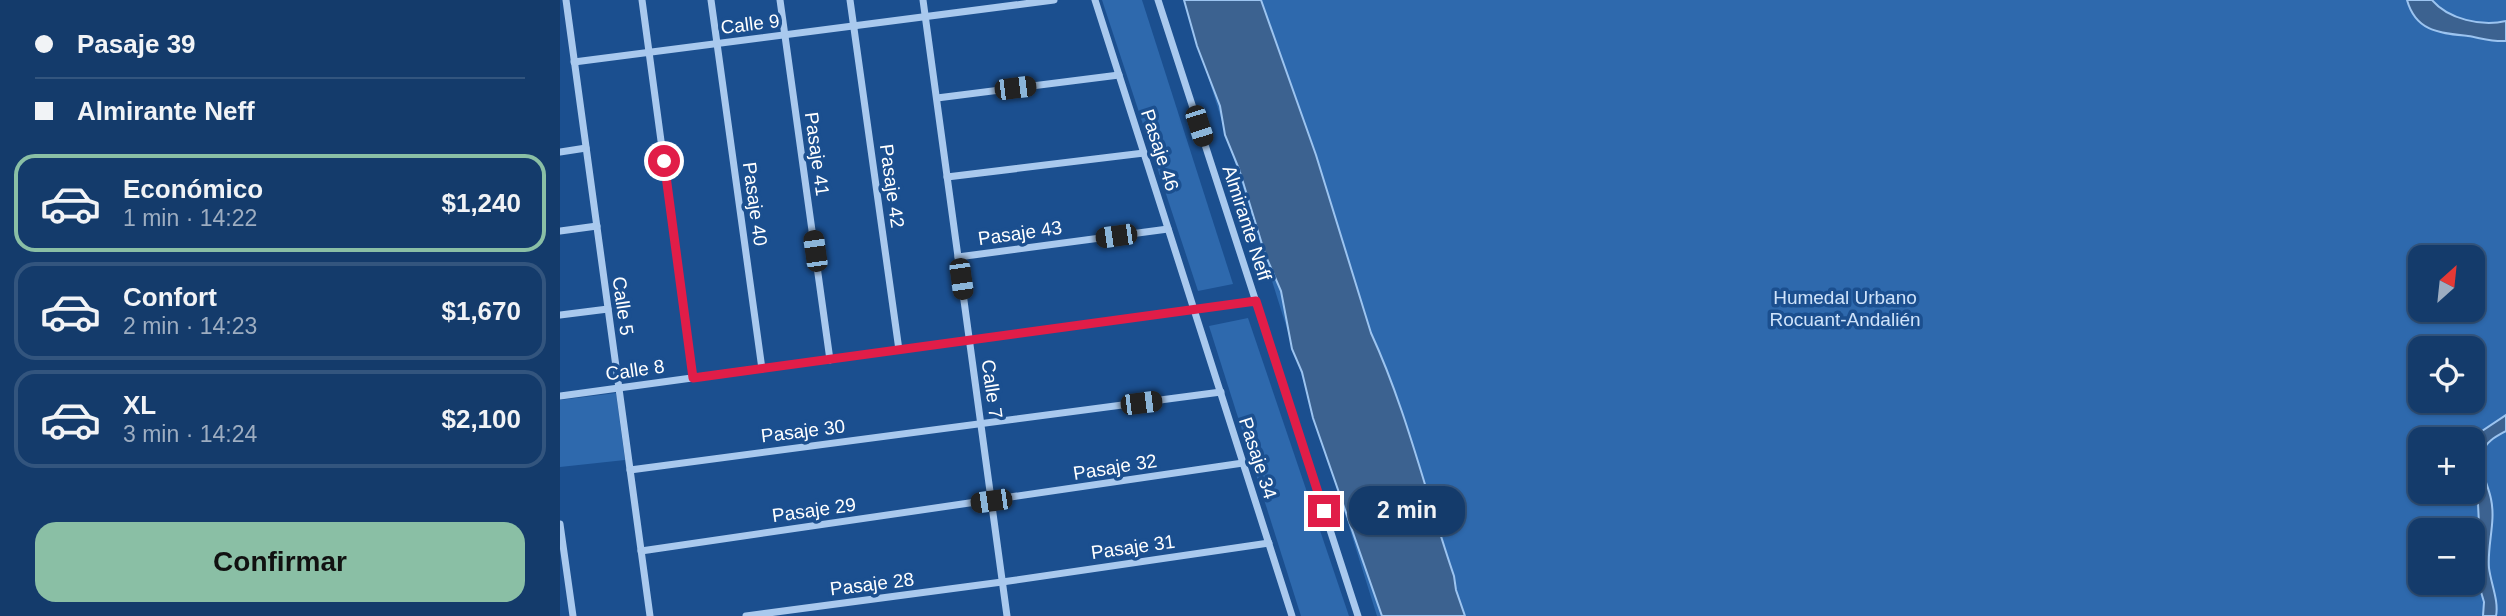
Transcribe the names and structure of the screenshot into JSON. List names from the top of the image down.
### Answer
{
  "streets": {
    "street": [
      "Calle 9",
      "Pasaje 46",
      "Pasaje 41",
      "Pasaje 42",
      "Pasaje 40",
      "Almirante Neff",
      "Pasaje 43",
      "Calle 5",
      "Calle 8",
      "Calle 7",
      "Pasaje 30",
      "Pasaje 34",
      "Pasaje 32",
      "Pasaje 29",
      "Pasaje 31",
      "Pasaje 28"
    ]
  },
  "crossings": [
    ["Calle 9", "Pasaje 41"],
    ["Calle 9", "Pasaje 42"],
    ["Calle 9", "Pasaje 40"],
    ["Calle 9", "Calle 5"],
    ["Calle 9", "Calle 7"],
    ["Pasaje 46", "Pasaje 43"],
    ["Pasaje 46", "Calle 8"],
    ["Pasaje 46", "Pasaje 34"],
    ["Pasaje 41", "Calle 8"],
    ["Pasaje 42", "Calle 8"],
    ["Pasaje 40", "Calle 8"],
    ["Almirante Neff", "Calle 8"],
    ["Pasaje 43", "Calle 7"],
    ["Calle 5", "Calle 8"],
    ["Calle 5", "Pasaje 30"],
    ["Calle 5", "Pasaje 29"],
    ["Calle 8", "Calle 7"],
    ["Calle 8", "Pasaje 34"],
    ["Calle 7", "Pasaje 30"],
    ["Calle 7", "Pasaje 32"],
    ["Calle 7", "Pasaje 29"],
    ["Calle 7", "Pasaje 31"],
    ["Calle 7", "Pasaje 28"],
    ["Pasaje 30", "Pasaje 34"],
    ["Pasaje 34", "Pasaje 32"],
    ["Pasaje 34", "Pasaje 31"],
    ["Pasaje 32", "Pasaje 29"],
    ["Pasaje 31", "Pasaje 28"]
  ],
  "parks": ["Humedal Urbano Rocuant-Andalién"],
  "north": "top right",
  "page": {
    "banner": ["Pasaje 39", "Almirante Neff"],
    "list": [
      {
        "name": "Económico",
        "note": "1 min · 14:22",
        "value": "$1,240"
      },
      {
        "name": "Confort",
        "note": "2 min · 14:23",
        "value": "$1,670"
      },
      {
        "name": "XL",
        "note": "3 min · 14:24",
        "value": "$2,100"
      }
    ],
    "map_buttons": ["+", "−"],
    "bubble": "2 min",
    "buttons": "Confirmar"
  }
}
